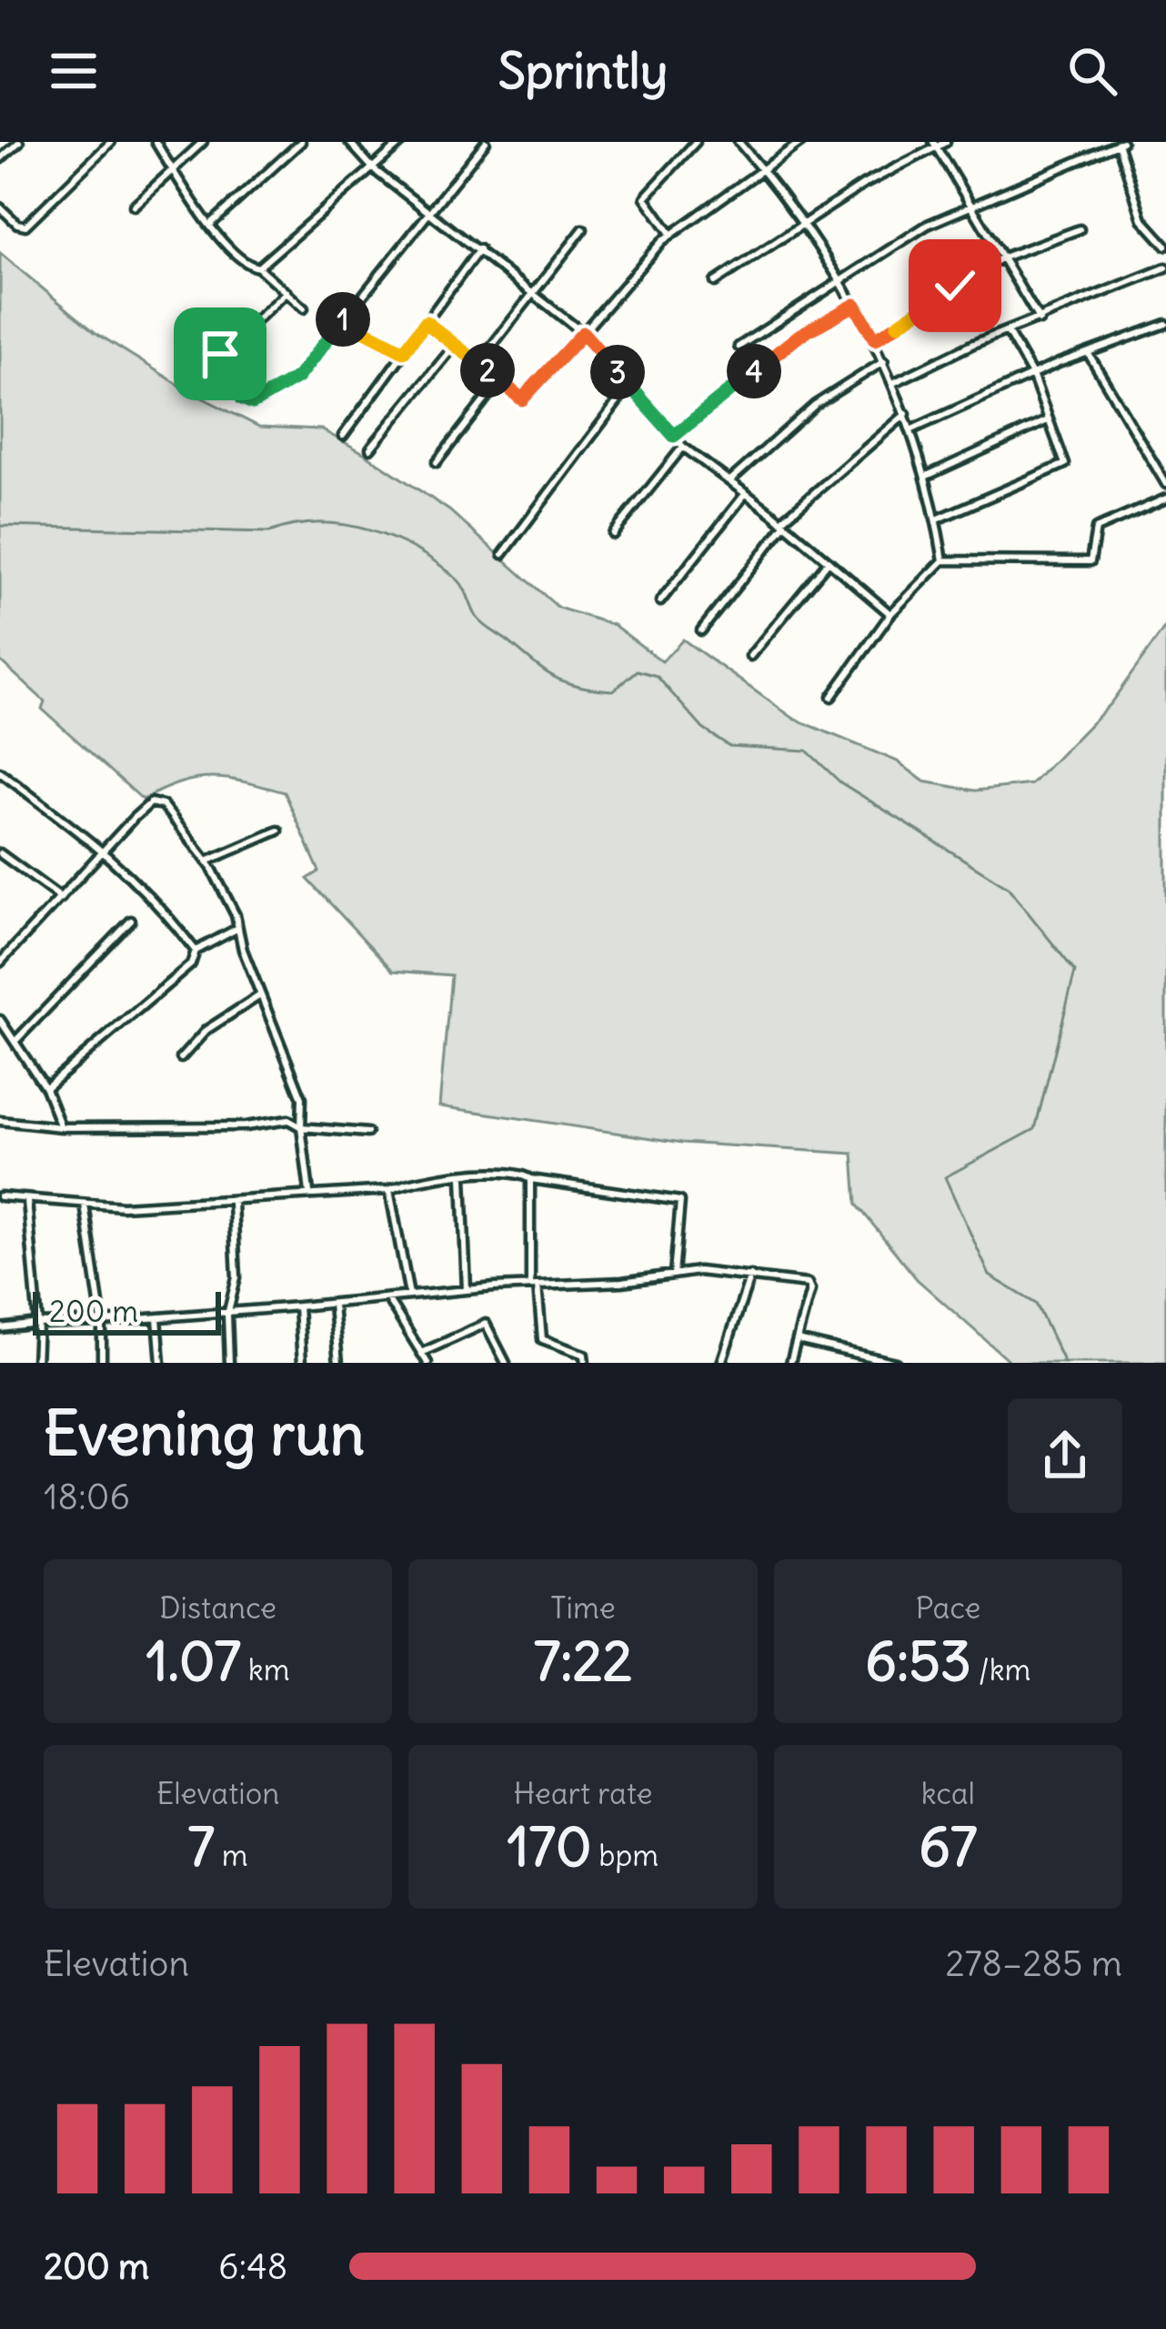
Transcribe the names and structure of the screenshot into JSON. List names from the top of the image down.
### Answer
{
  "scale_bar": "200 m",
  "page": {
    "header": "Sprintly",
    "pins": [
      "1",
      "2",
      "4",
      "3"
    ],
    "scale": "200 m",
    "heading": ["Evening run", "18:06"],
    "stats": [
      ["Distance", "1.07 km"],
      ["Time", "7:22"],
      ["Pace", "6:53 /km"],
      ["Elevation", "7 m"],
      ["Heart rate", "170 bpm"],
      ["kcal", "67"]
    ],
    "chart": ["Elevation", "278–285 m"],
    "list": [
      {
        "name": "200 m",
        "note": "6:48"
      }
    ]
  }
}
